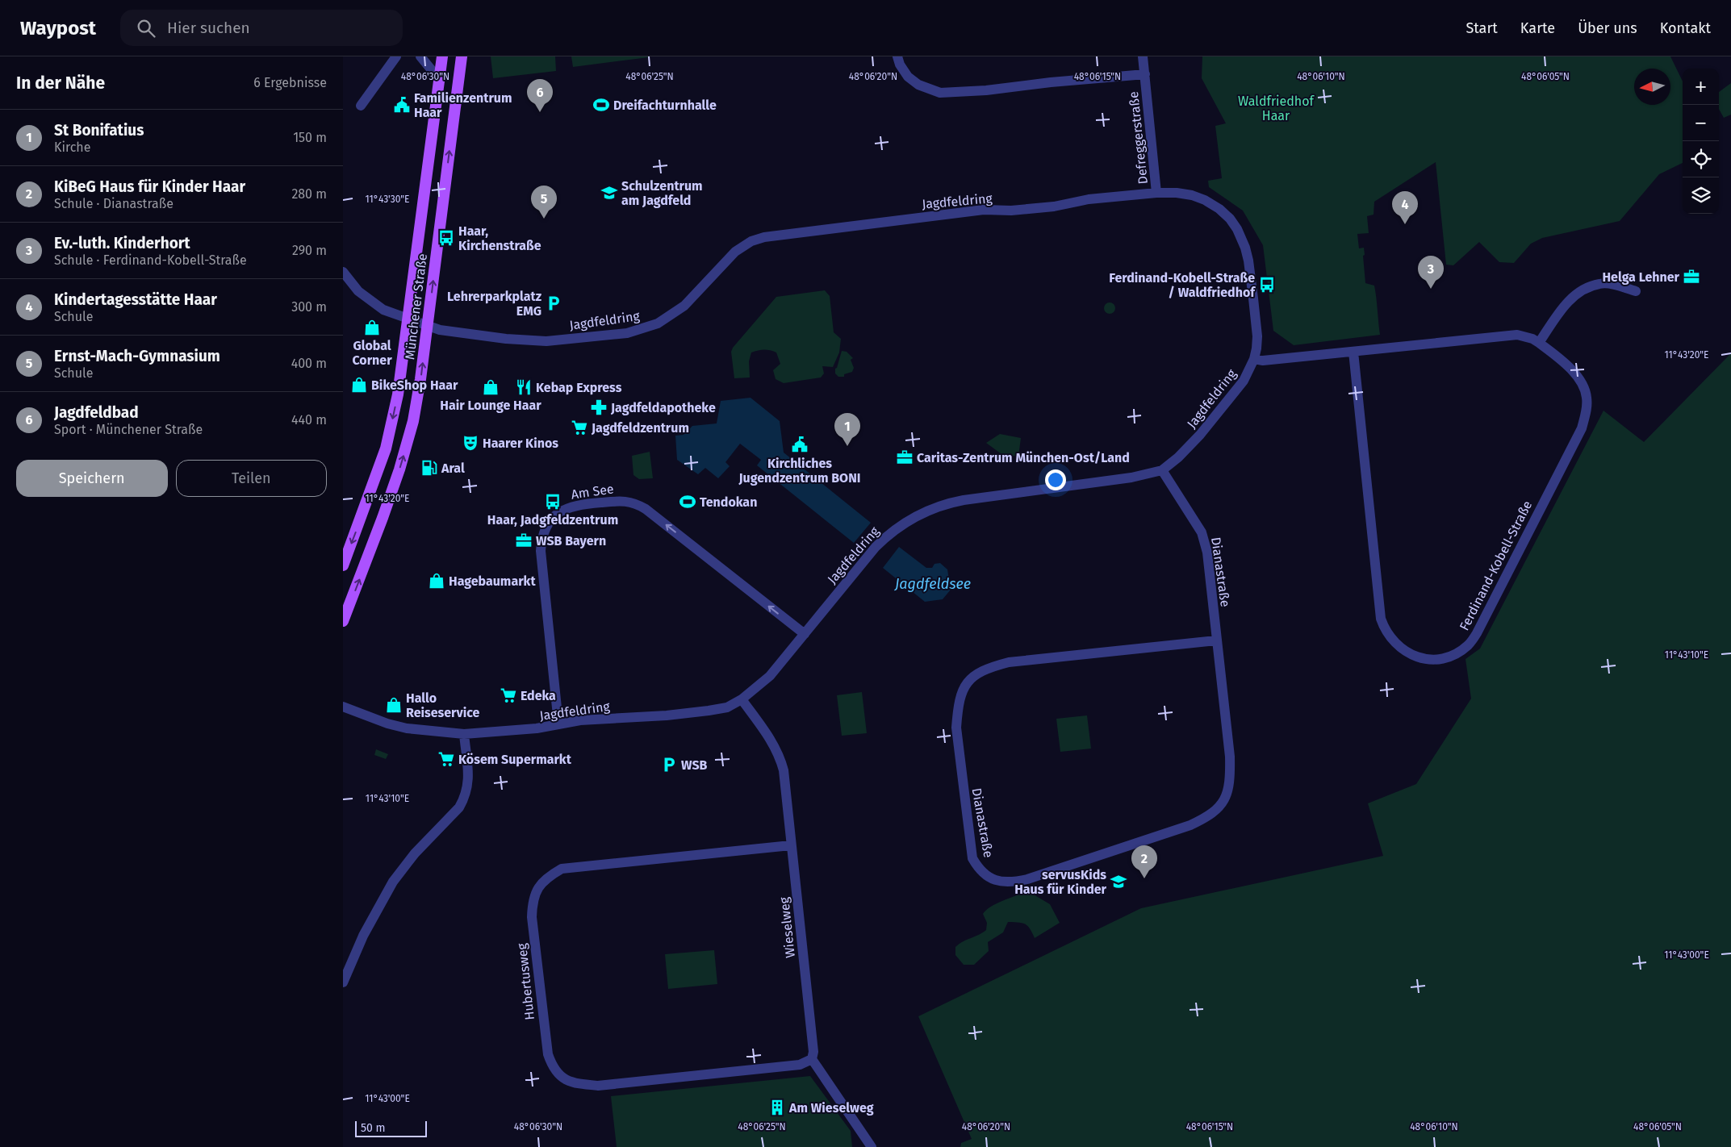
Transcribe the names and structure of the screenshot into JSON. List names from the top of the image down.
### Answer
{
  "streets": {
    "main road": ["Münchener Straße"],
    "street": [
      "Defreggerstraße",
      "Jagdfeldring",
      "Am See",
      "Ferdinand-Kobell-Straße",
      "Dianastraße",
      "Wieselweg",
      "Hubertusweg"
    ]
  },
  "crossings": [
    ["Defreggerstraße", "Jagdfeldring"],
    ["Jagdfeldring", "Münchener Straße"],
    ["Jagdfeldring", "Am See"],
    ["Jagdfeldring", "Ferdinand-Kobell-Straße"],
    ["Jagdfeldring", "Dianastraße"],
    ["Jagdfeldring", "Wieselweg"],
    ["Wieselweg", "Hubertusweg"]
  ],
  "water": ["Jagdfeldsee"],
  "parks": ["Waldfriedhof Haar"],
  "places": {
    "public building": ["Familienzentrum Haar", "Kirchliches Jugendzentrum BONI"],
    "sports": ["Dreifachturnhalle", "Tendokan"],
    "school or university": ["Schulzentrum am Jagdfeld", "servusKids Haus für Kinder"],
    "bus stop": ["Haar, Kirchenstraße", "Ferdinand-Kobell-Straße / Waldfriedhof", "Haar, Jadgfeldzentrum"],
    "office": ["Helga Lehner", "Caritas-Zentrum München-Ost/Land", "WSB Bayern"],
    "parking": ["Lehrerparkplatz EMG", "WSB"],
    "shop": [
      "Global Corner",
      "BikeShop Haar",
      "Hair Lounge Haar",
      "Hagebaumarkt",
      "Hallo Reiseservice"
    ],
    "restaurant": ["Kebap Express"],
    "pharmacy": ["Jagdfeldapotheke"],
    "supermarket": ["Jagdfeldzentrum", "Edeka", "Kösem Supermarkt"],
    "theatre": ["Haarer Kinos"],
    "fuel station": ["Aral"],
    "building": ["Am Wieselweg"]
  },
  "scale_bar": "50 m",
  "north": "left",
  "page": {
    "header": "Waypost",
    "search": "Hier suchen",
    "nav": [
      "Start",
      "Karte",
      "Über uns",
      "Kontakt"
    ],
    "heading": ["In der Nähe", "6 Ergebnisse"],
    "map_buttons": ["+", "−"],
    "pins": [
      "6",
      "5",
      "4",
      "3",
      "1",
      "2"
    ],
    "list": [
      {
        "mark": "1",
        "name": "St Bonifatius",
        "note": "Kirche",
        "value": "150 m"
      },
      {
        "mark": "2",
        "name": "KiBeG Haus für Kinder Haar",
        "note": "Schule · Dianastraße",
        "value": "280 m"
      },
      {
        "mark": "3",
        "name": "Ev.-luth. Kinderhort",
        "note": "Schule · Ferdinand-Kobell-Straße",
        "value": "290 m"
      },
      {
        "mark": "4",
        "name": "Kindertagesstätte Haar",
        "note": "Schule",
        "value": "300 m"
      },
      {
        "mark": "5",
        "name": "Ernst-Mach-Gymnasium",
        "note": "Schule",
        "value": "400 m"
      },
      {
        "mark": "6",
        "name": "Jagdfeldbad",
        "note": "Sport · Münchener Straße",
        "value": "440 m"
      }
    ],
    "buttons": ["Speichern", "Teilen"],
    "scale": "50 m"
  },
  "coordinates": [
    "48°06'30\"N",
    "48°06'25\"N",
    "48°06'20\"N",
    "48°06'15\"N",
    "48°06'10\"N",
    "48°06'05\"N",
    "11°43'30\"E",
    "11°43'20\"E",
    "11°43'10\"E",
    "11°43'00\"E"
  ]
}
